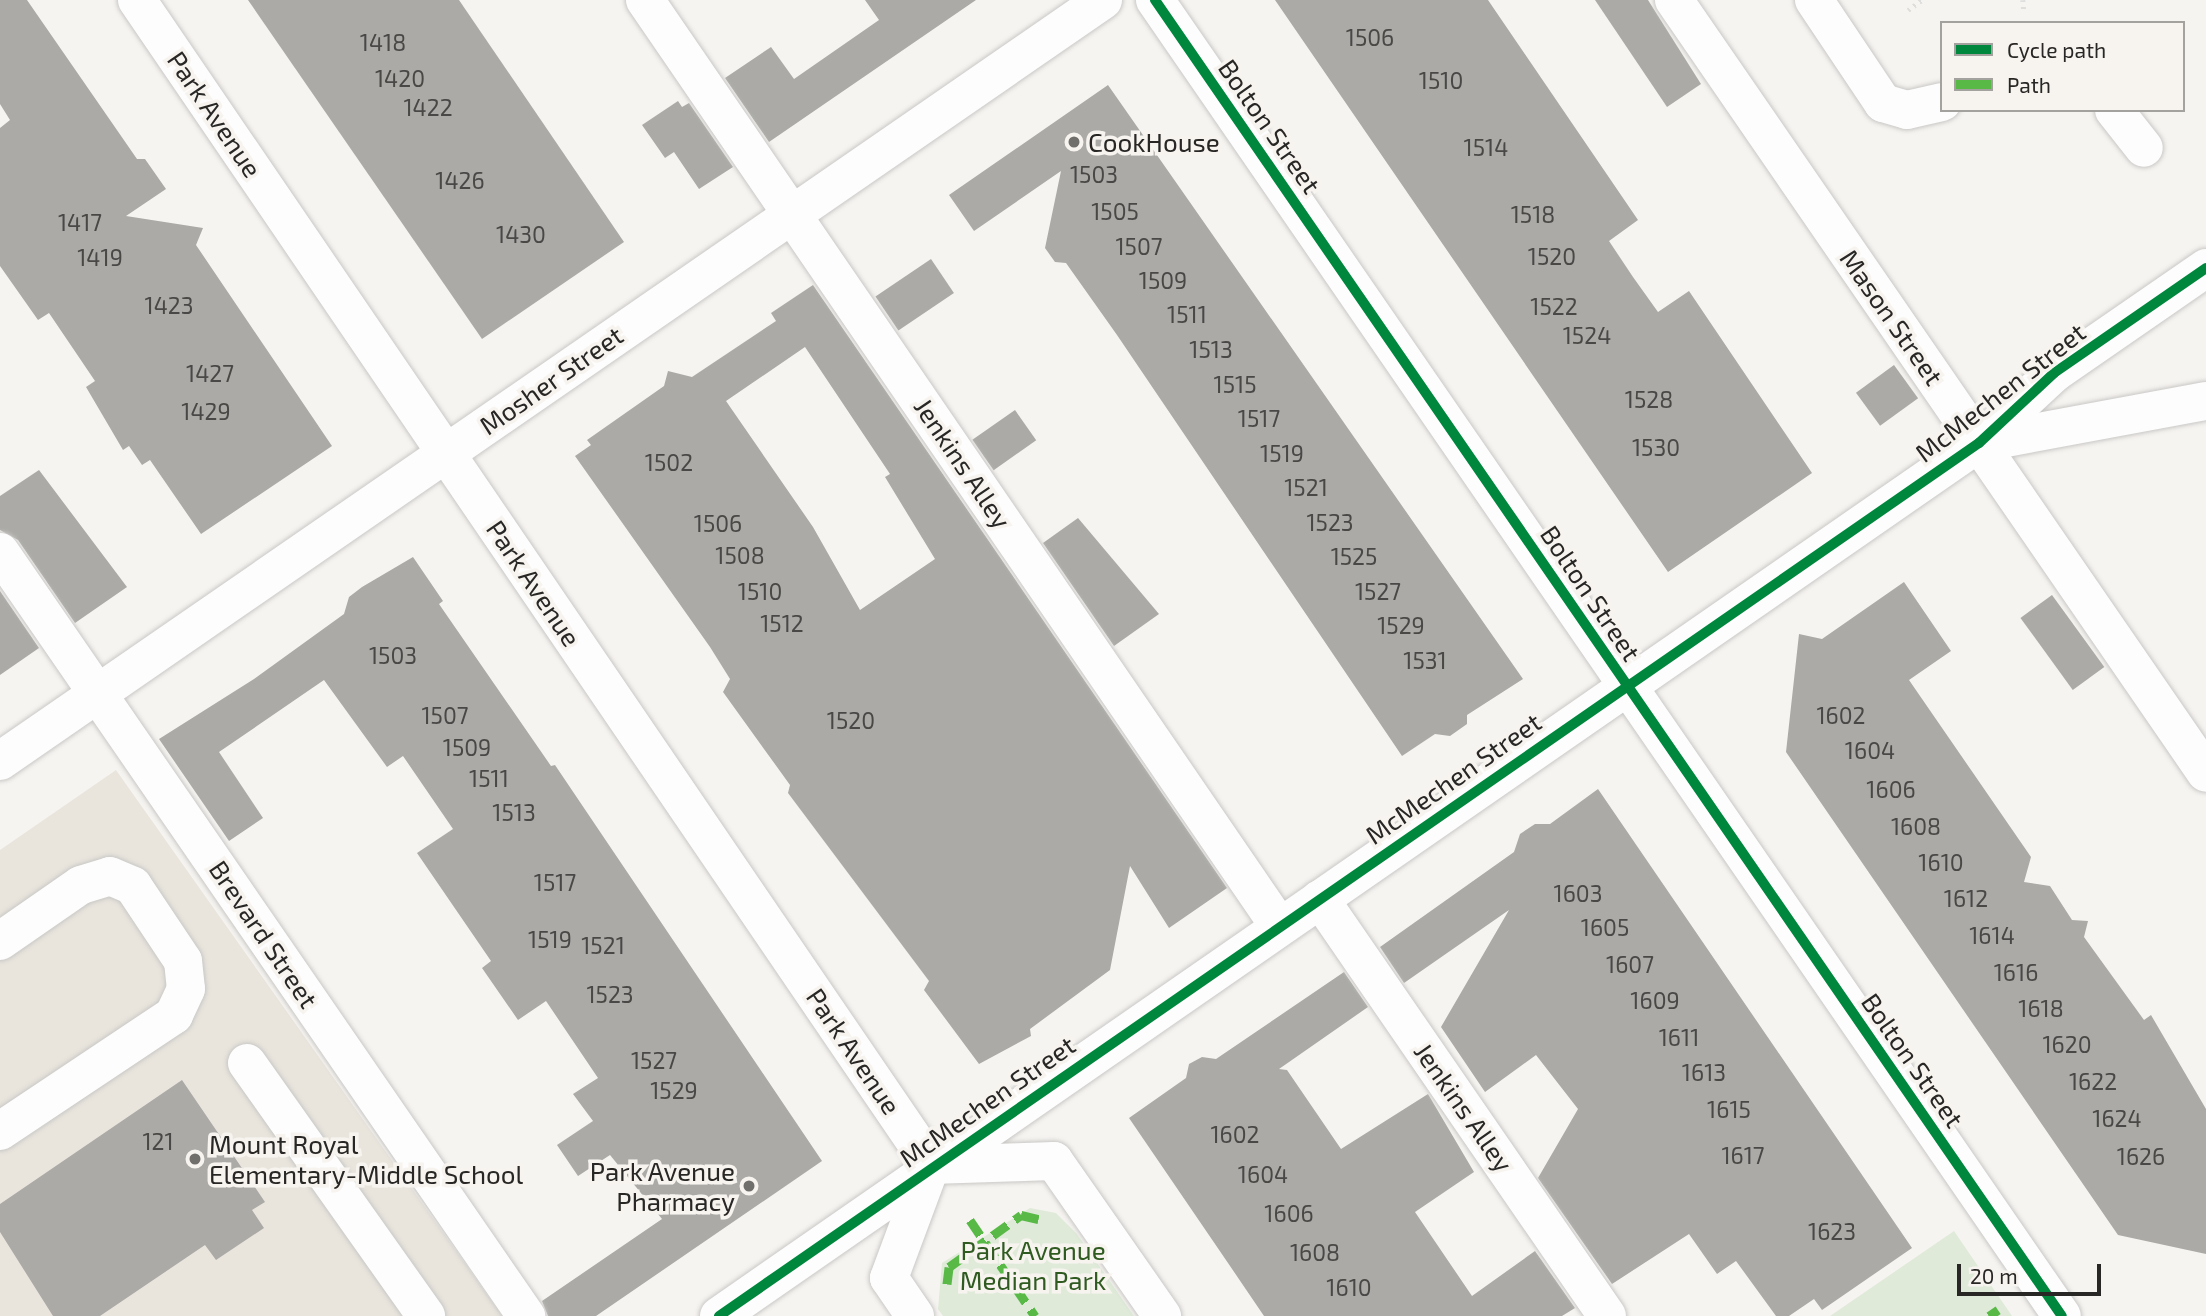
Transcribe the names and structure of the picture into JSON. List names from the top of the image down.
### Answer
{
  "streets": {
    "street": [
      "Park Avenue",
      "Bolton Street",
      "Mason Street",
      "Mosher Street",
      "McMechen Street",
      "Jenkins Alley",
      "Brevard Street"
    ]
  },
  "crossings": [
    ["Park Avenue", "Mosher Street"],
    ["Park Avenue", "McMechen Street"],
    ["Bolton Street", "McMechen Street"],
    ["Mason Street", "McMechen Street"],
    ["Mosher Street", "Jenkins Alley"],
    ["Mosher Street", "Brevard Street"],
    ["McMechen Street", "Jenkins Alley"]
  ],
  "parks": ["Park Avenue Median Park"],
  "places": ["CookHouse", "Mount Royal Elementary-Middle School", "Park Avenue Pharmacy"],
  "house_numbers": [
    "1506",
    "1418",
    "1420",
    "1510",
    "1422",
    "1514",
    "1503",
    "1426",
    "1505",
    "1518",
    "1417",
    "1430",
    "1507",
    "1520",
    "1419",
    "1509",
    "1423",
    "1522",
    "1511",
    "1524",
    "1513",
    "1427",
    "1515",
    "1528",
    "1429",
    "1517",
    "1530",
    "1519",
    "1502",
    "1521",
    "1523",
    "1506",
    "1508",
    "1525",
    "1510",
    "1527",
    "1512",
    "1529",
    "1503",
    "1531",
    "1507",
    "1602",
    "1520",
    "1509",
    "1604",
    "1511",
    "1606",
    "1513",
    "1608",
    "1610",
    "1517",
    "1603",
    "1612",
    "1605",
    "1614",
    "1519",
    "1521",
    "1607",
    "1616",
    "1523",
    "1609",
    "1618",
    "1611",
    "1620",
    "1527",
    "1613",
    "1622",
    "1529",
    "1615",
    "1624",
    "1602",
    "121",
    "1617",
    "1626",
    "1604",
    "1606",
    "1623",
    "1608",
    "1610"
  ],
  "legend": ["Cycle path", "Path"],
  "scale_bar": "20 m"
}
